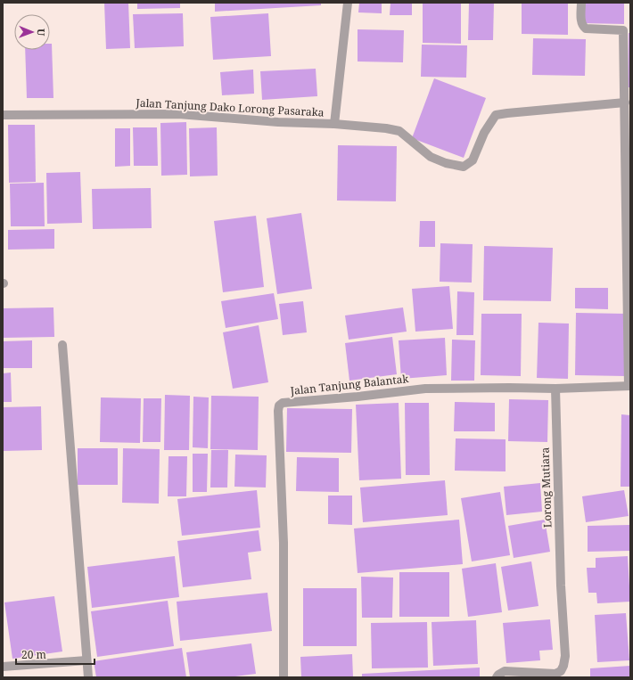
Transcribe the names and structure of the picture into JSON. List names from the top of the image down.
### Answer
{
  "streets": {
    "street": ["Jalan Tanjung Dako Lorong Pasaraka", "Jalan Tanjung Balantak", "Lorong Mutiara"]
  },
  "crossings": [
    ["Jalan Tanjung Balantak", "Lorong Mutiara"]
  ],
  "scale_bar": "20 m",
  "north": "right"
}
